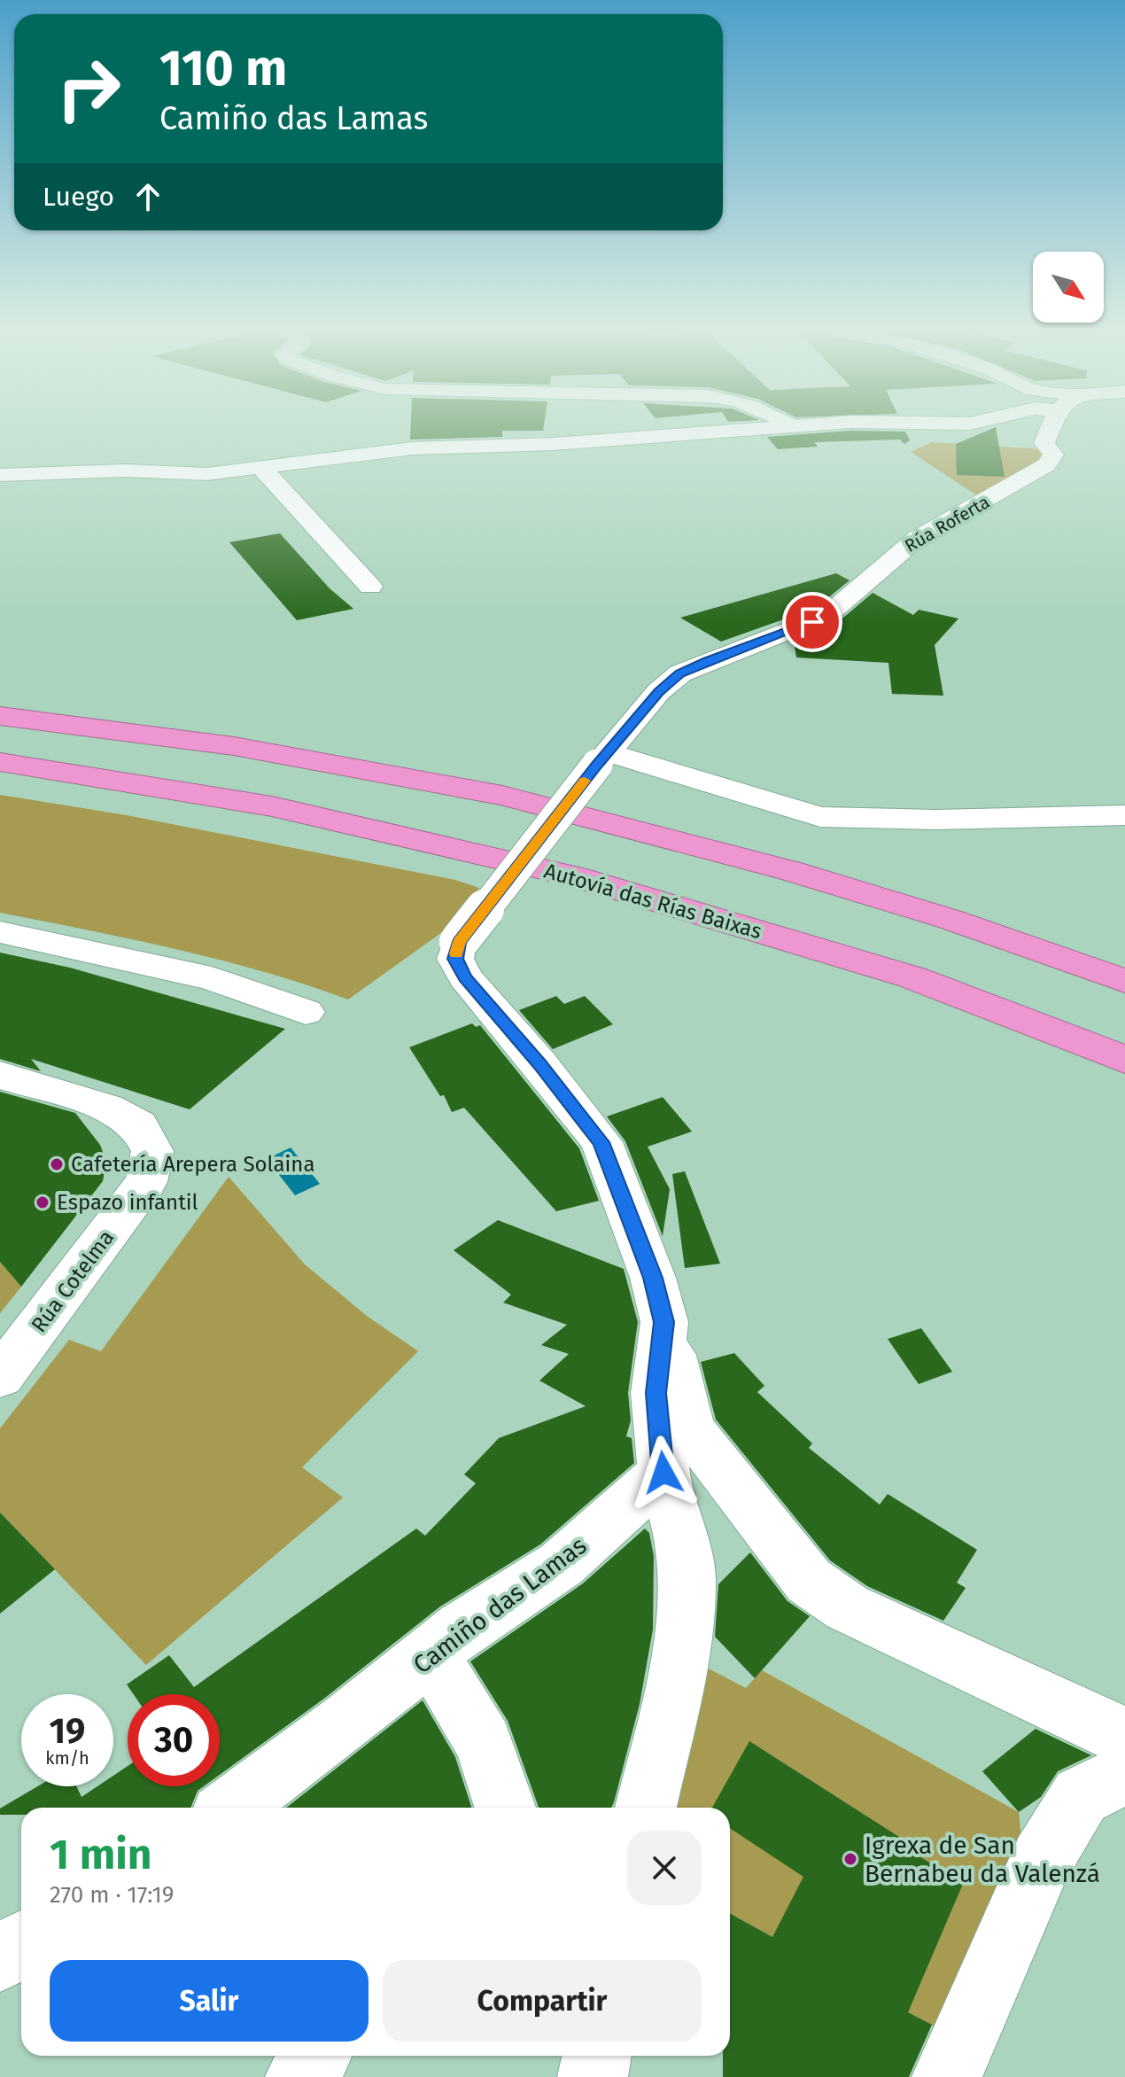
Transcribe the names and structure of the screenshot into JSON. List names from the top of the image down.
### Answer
{
  "streets": {
    "highway": ["Autovía das Rías Baixas"],
    "street": ["Rúa Roferta", "Rúa Cotelma", "Camiño das Lamas"]
  },
  "places": ["Cafetería Arepera Solaina", "Espazo infantil", "Igrexa de San Bernabeu da Valenzá"],
  "north": "bottom right",
  "page": {
    "turn": ["110 m", "Camiño das Lamas"],
    "then": "Luego",
    "speed": "19 km/h",
    "limit": "30",
    "heading": ["1 min", "270 m · 17:19"],
    "buttons": ["Salir", "Compartir"]
  }
}
